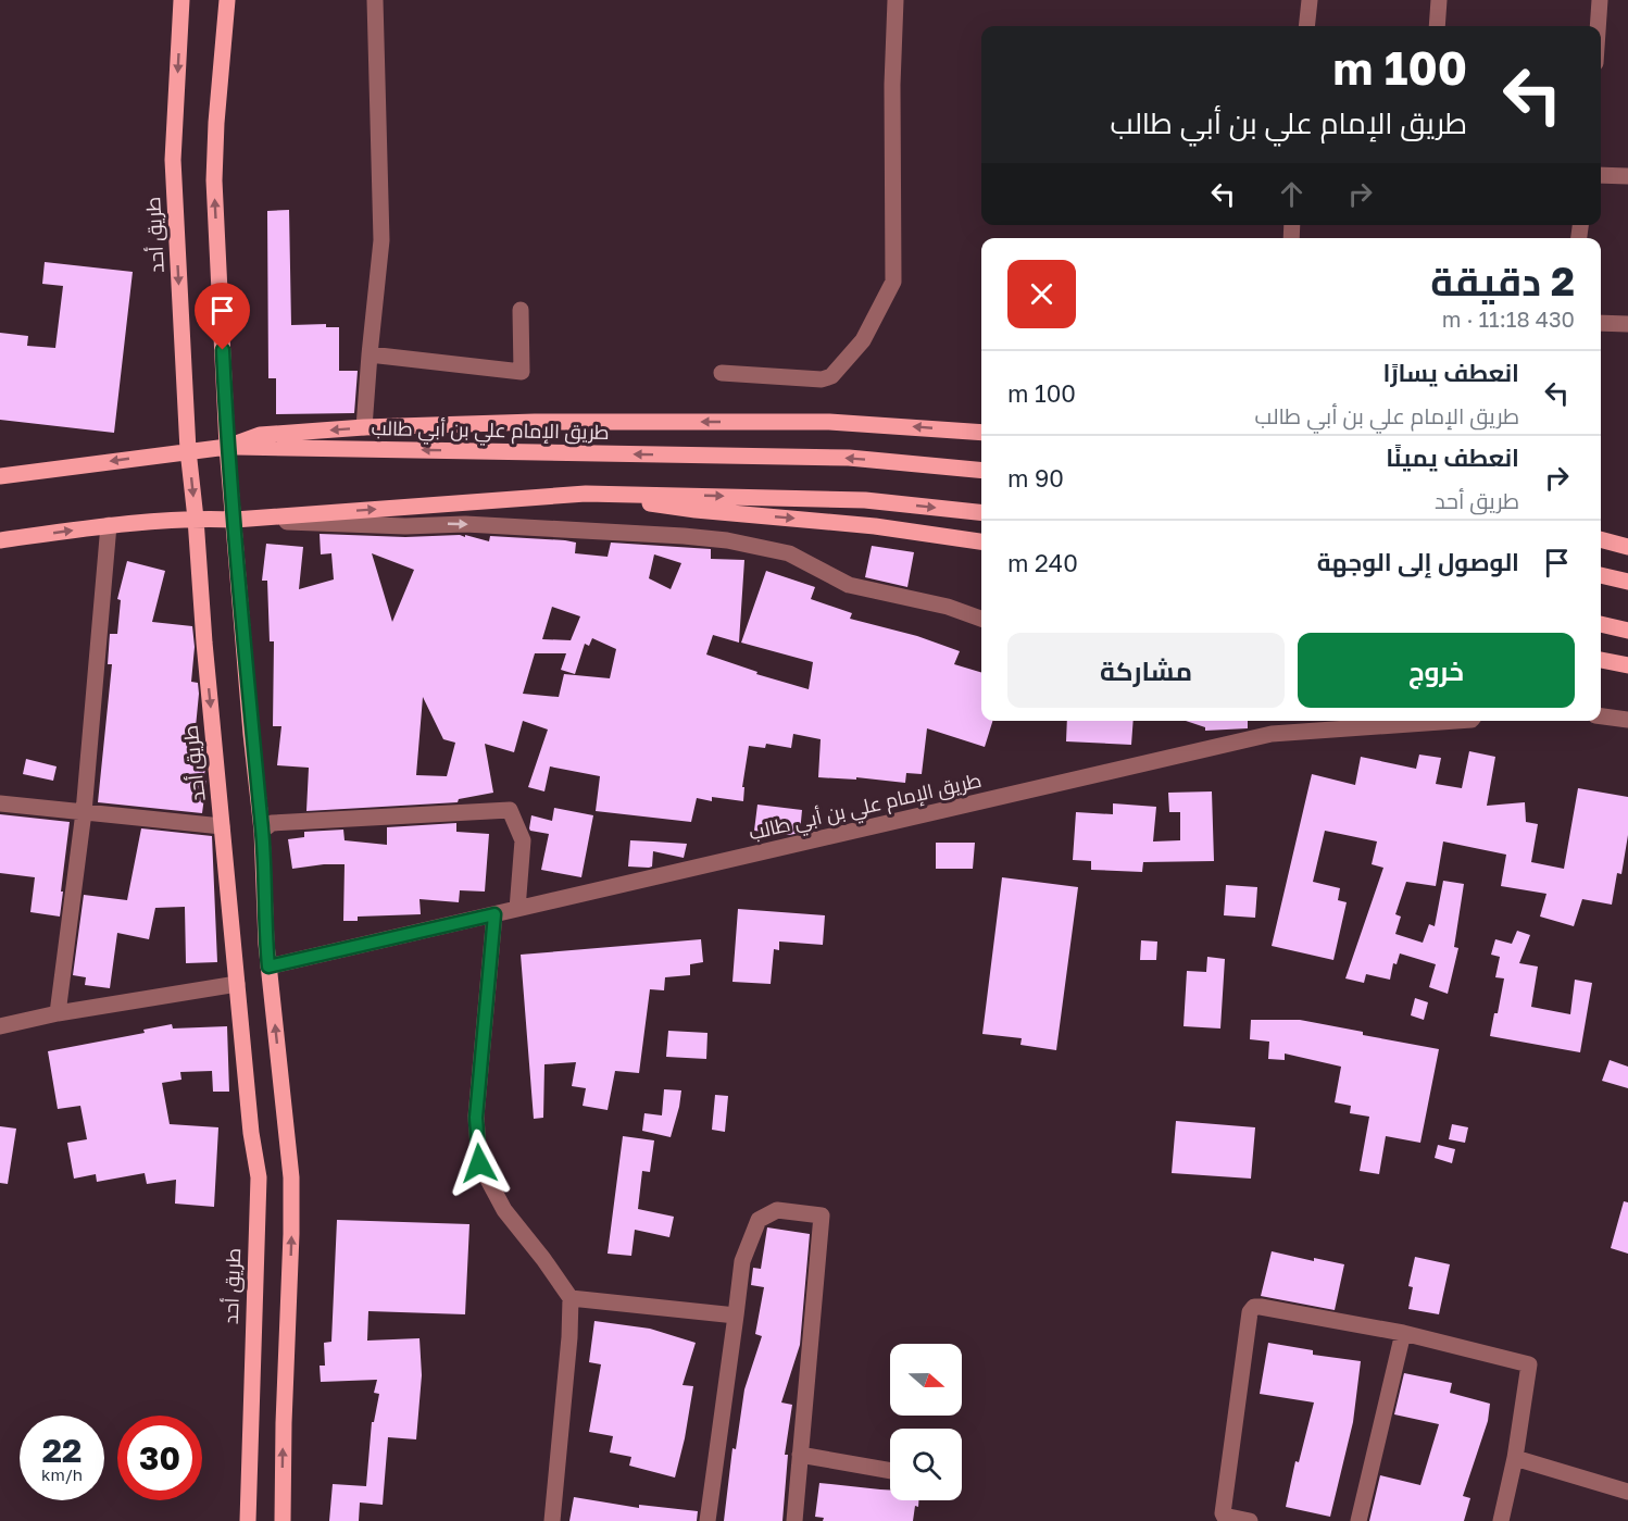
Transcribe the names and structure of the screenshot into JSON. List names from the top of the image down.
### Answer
{
  "streets": {
    "main road": ["طريق أحد", "طريق الإمام علي بن أبي طالب"]
  },
  "north": "right",
  "page": {
    "turn": ["100 m", "طريق الإمام علي بن أبي طالب"],
    "heading": ["2 دقيقة", "430 m · 11:18"],
    "list": [
      {
        "name": "انعطف يسارًا",
        "note": "طريق الإمام علي بن أبي طالب",
        "value": "100 m"
      },
      {
        "name": "انعطف يمينًا",
        "note": "طريق أحد",
        "value": "90 m"
      },
      {
        "name": "الوصول إلى الوجهة",
        "value": "240 m"
      }
    ],
    "buttons": ["خروج", "مشاركة"],
    "speed": "22 km/h",
    "limit": "30"
  }
}
